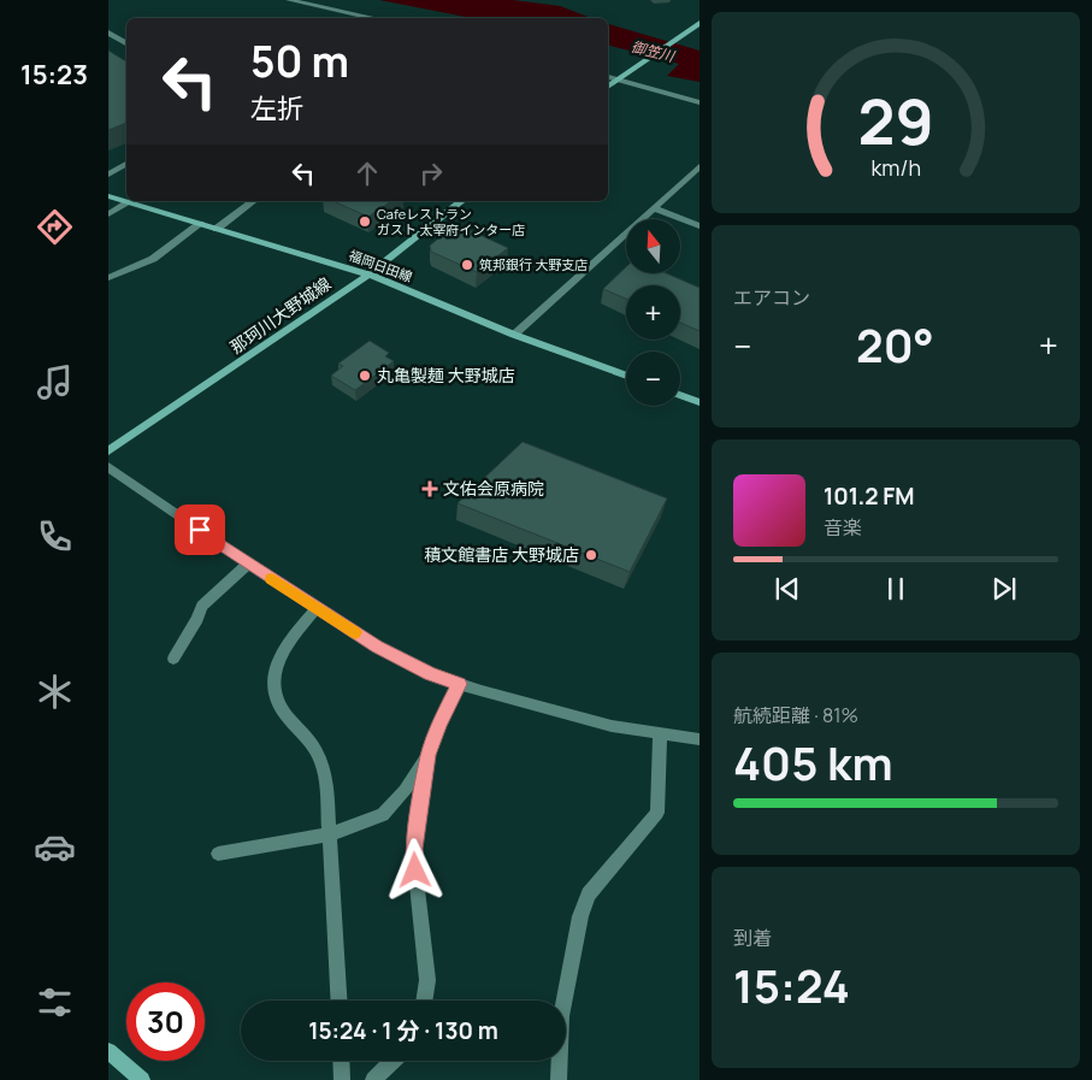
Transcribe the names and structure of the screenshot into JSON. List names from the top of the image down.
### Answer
{
  "streets": {
    "main road": ["福岡日田線", "那珂川大野城線"]
  },
  "crossings": [
    ["福岡日田線", "那珂川大野城線"]
  ],
  "water": ["御笠川"],
  "places": {
    "other": [
      "Cafeレストラン ガスト 太宰府インター店",
      "筑邦銀行 大野支店",
      "丸亀製麺 大野城店",
      "積文館書店 大野城店"
    ],
    "health": ["文佑会原病院"]
  },
  "north": "top",
  "page": {
    "tabs": "15:23",
    "turn": ["50 m", "左折"],
    "map_buttons": ["+", "−"],
    "tile": [
      "エアコン",
      ["航続距離 · 81%", "405 km"],
      ["到着", "15:24"]
    ],
    "heat": ["−", "20°", "+"],
    "song": ["101.2 FM", "音楽"],
    "limit": "30",
    "trip": "15:24 · 1 分 · 130 m",
    "gauge": ["29", "km/h"]
  }
}
